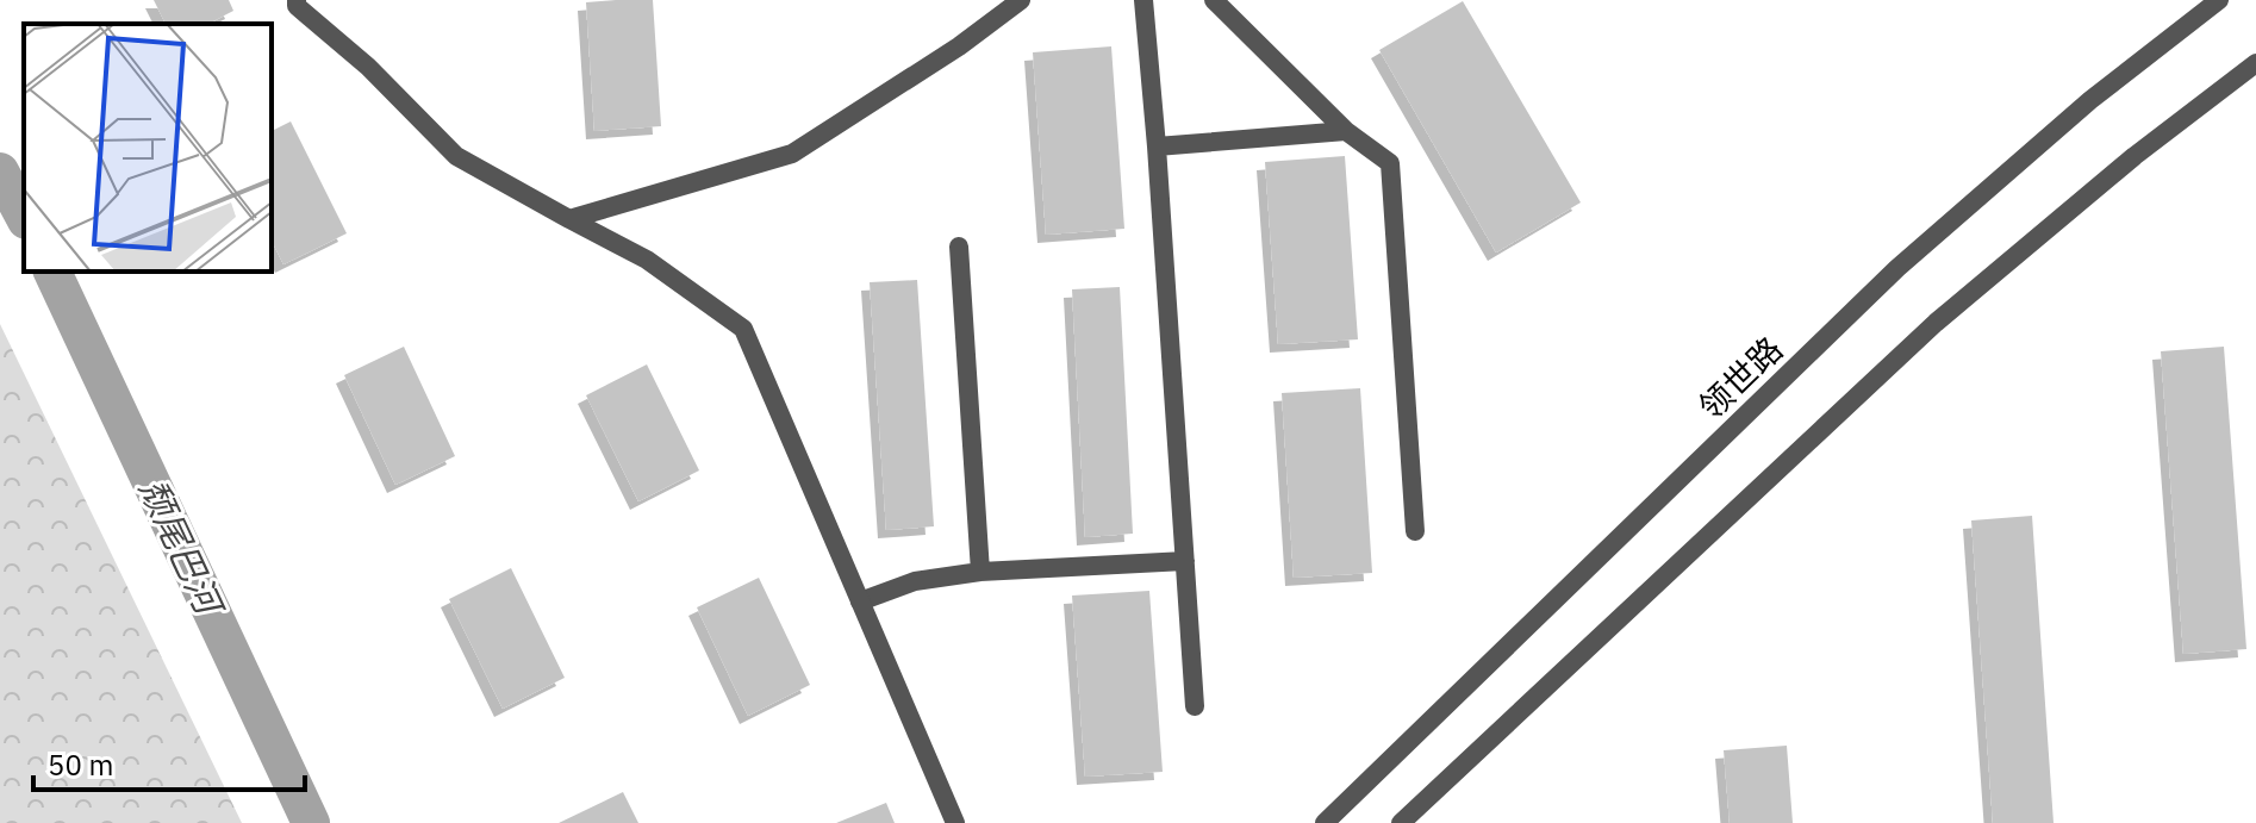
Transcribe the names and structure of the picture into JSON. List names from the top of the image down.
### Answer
{
  "streets": {
    "street": ["领世路"]
  },
  "water": ["颓尾巴河"],
  "scale_bar": "50 m"
}
